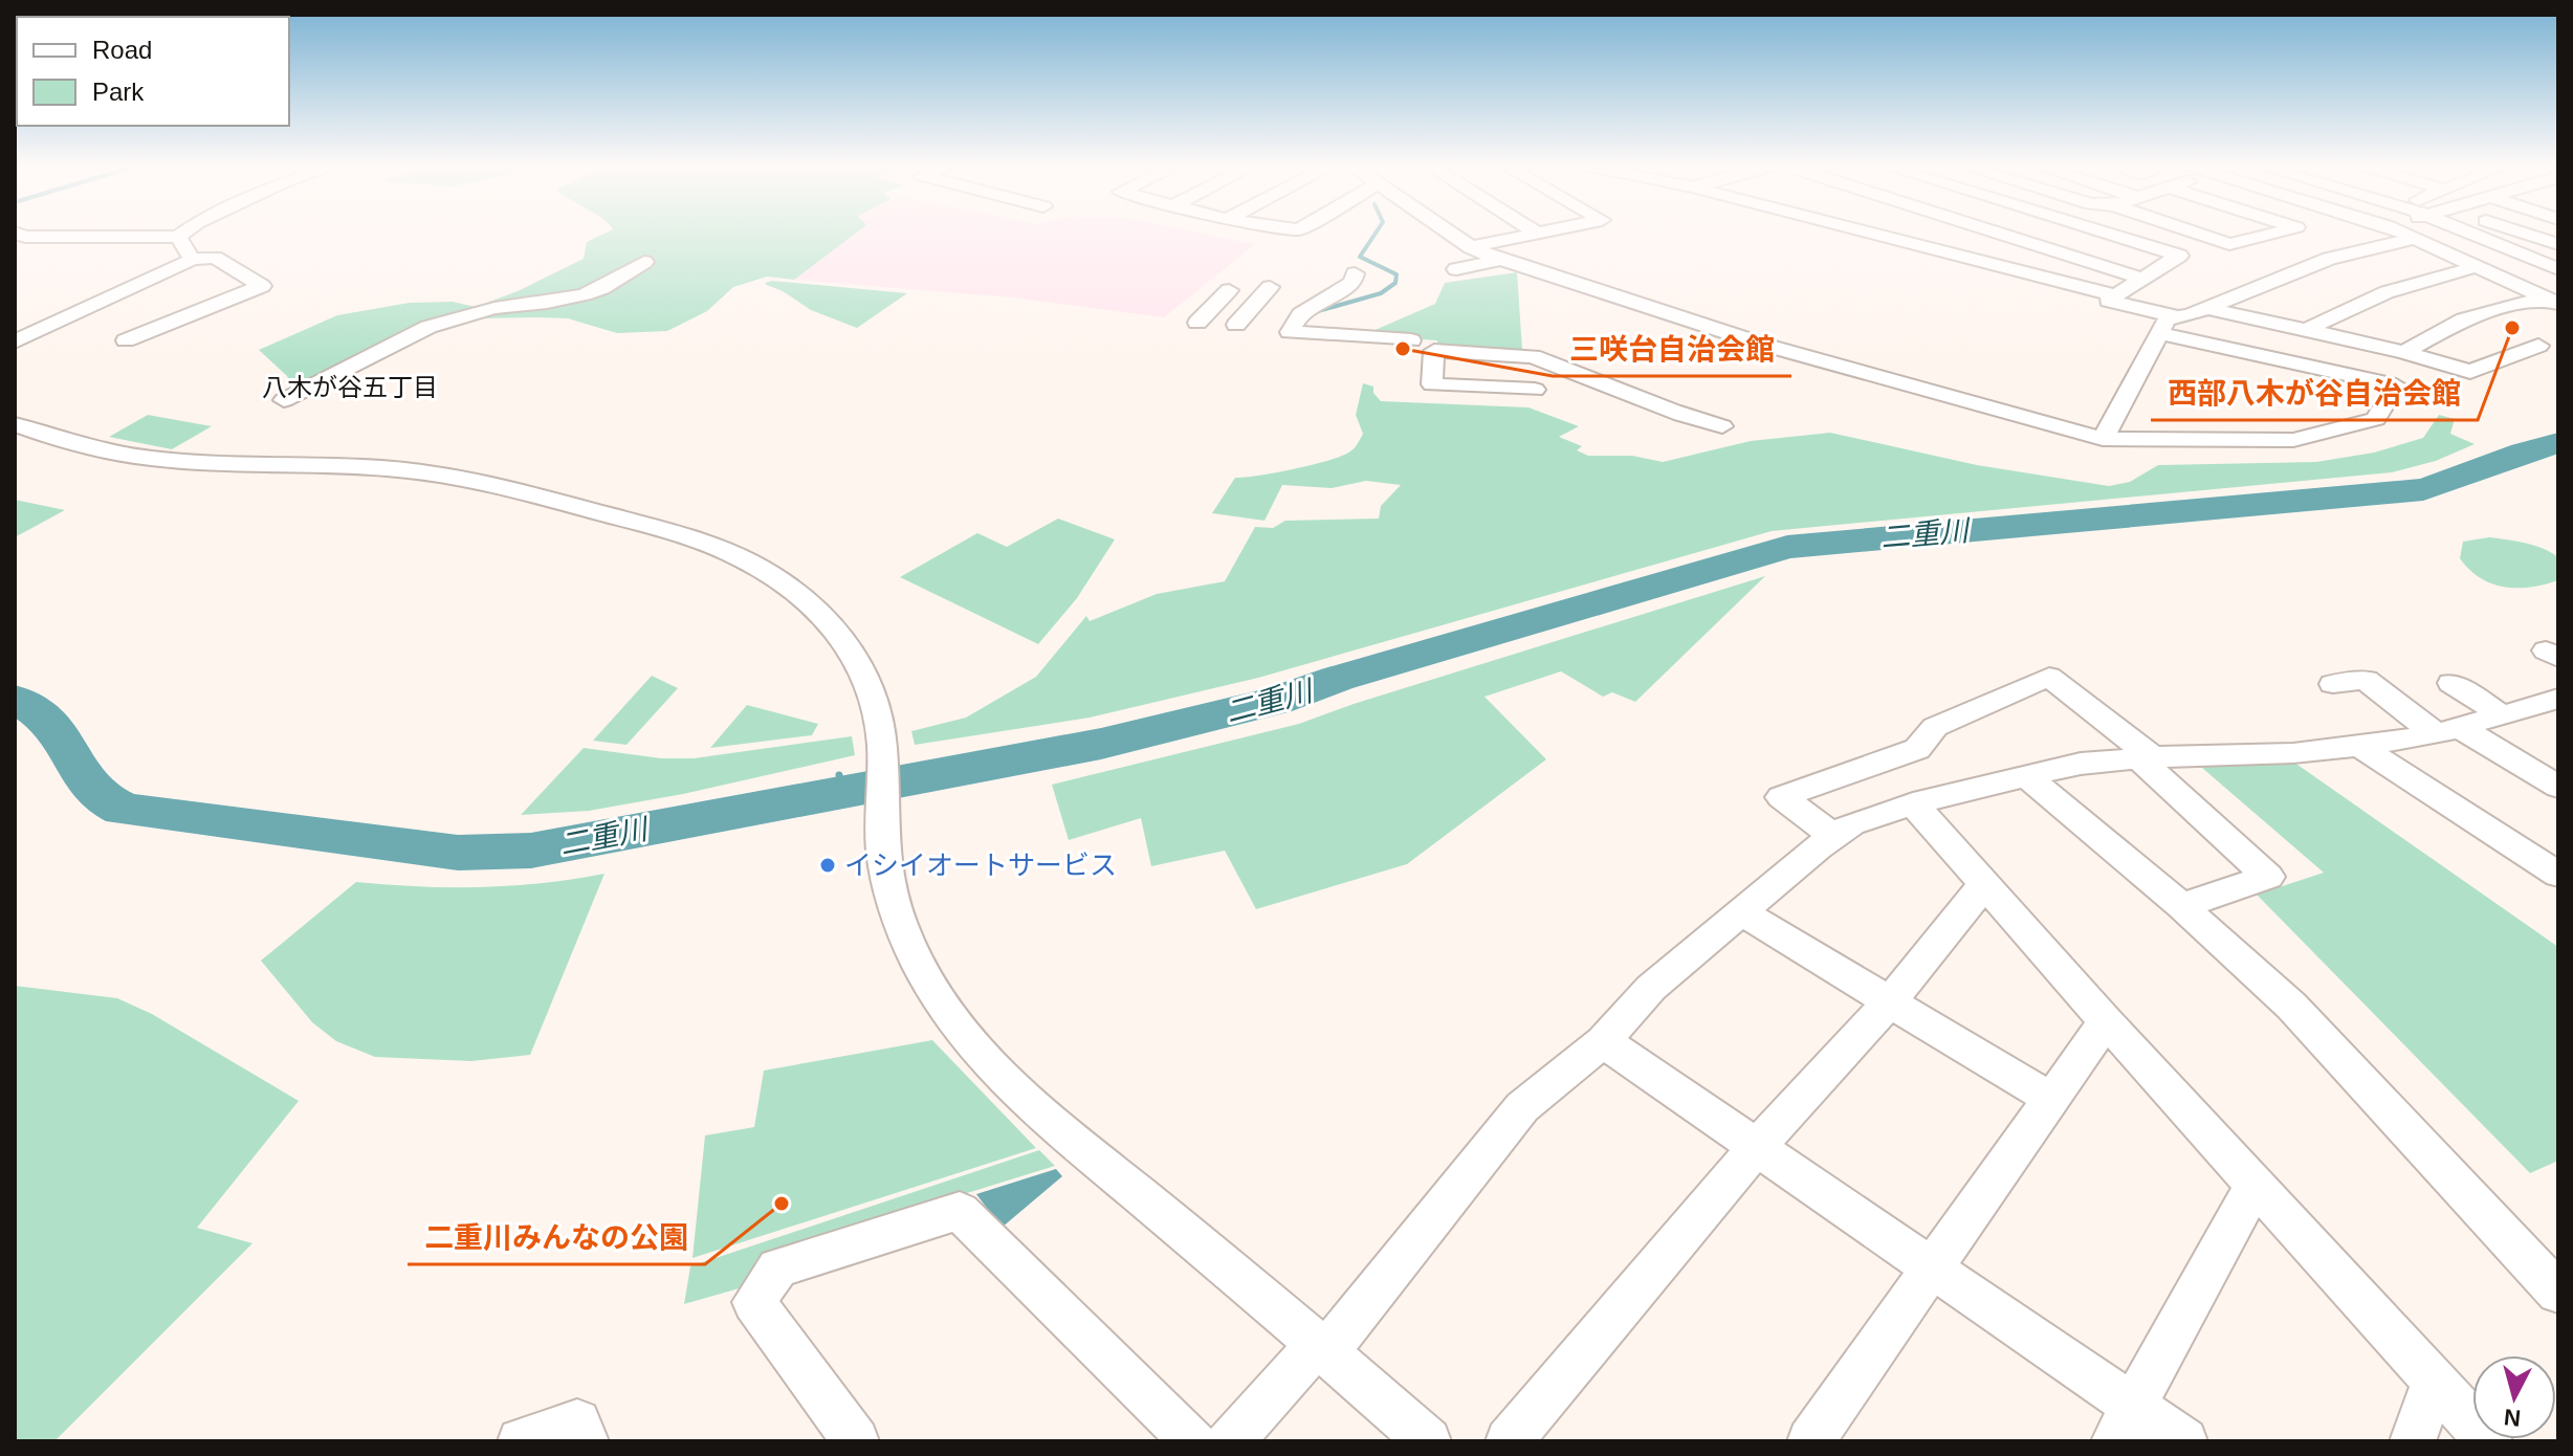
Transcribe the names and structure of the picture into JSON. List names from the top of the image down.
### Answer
{
  "districts": ["八木が谷五丁目"],
  "water": ["二重川"],
  "places": [
    "西部八木が谷自治会館",
    "三咲台自治会館",
    "イシイオートサービス",
    "二重川みんなの公園"
  ],
  "legend": ["Road", "Park"],
  "north": "bottom"
}
